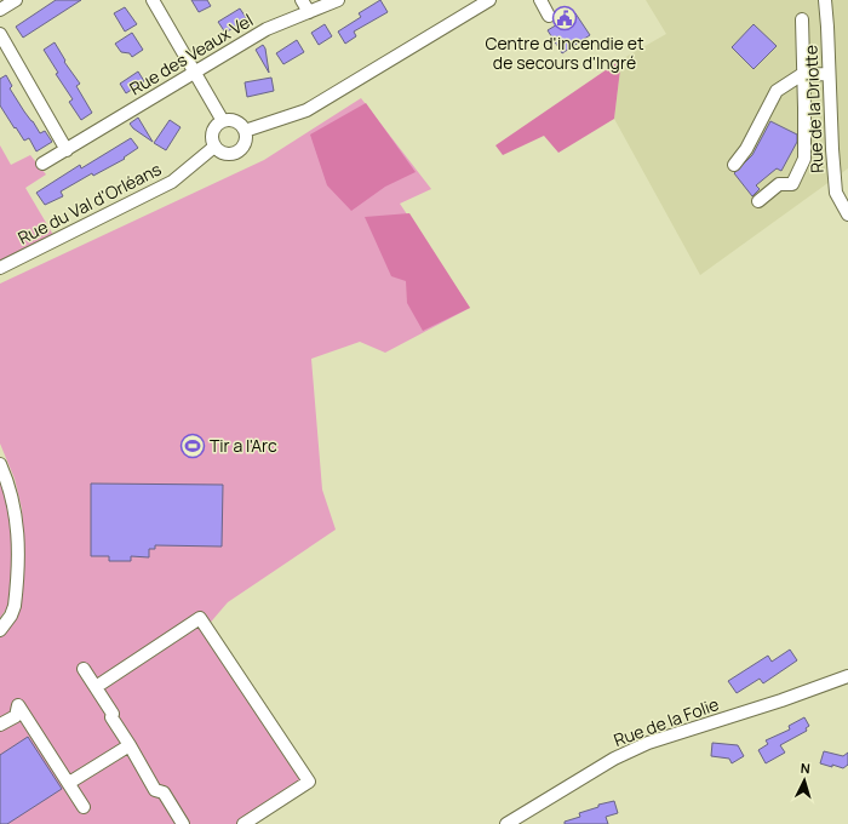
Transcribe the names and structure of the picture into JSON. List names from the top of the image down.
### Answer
{
  "streets": {
    "street": [
      "Rue des Veaux Vel",
      "Rue de la Driotte",
      "Rue du Val d'Orléans",
      "Rue de la Folie"
    ]
  },
  "places": {
    "public building": ["Centre d'incendie et de secours d'Ingré"],
    "sports": ["Tir a l'Arc"]
  },
  "north": "top"
}
